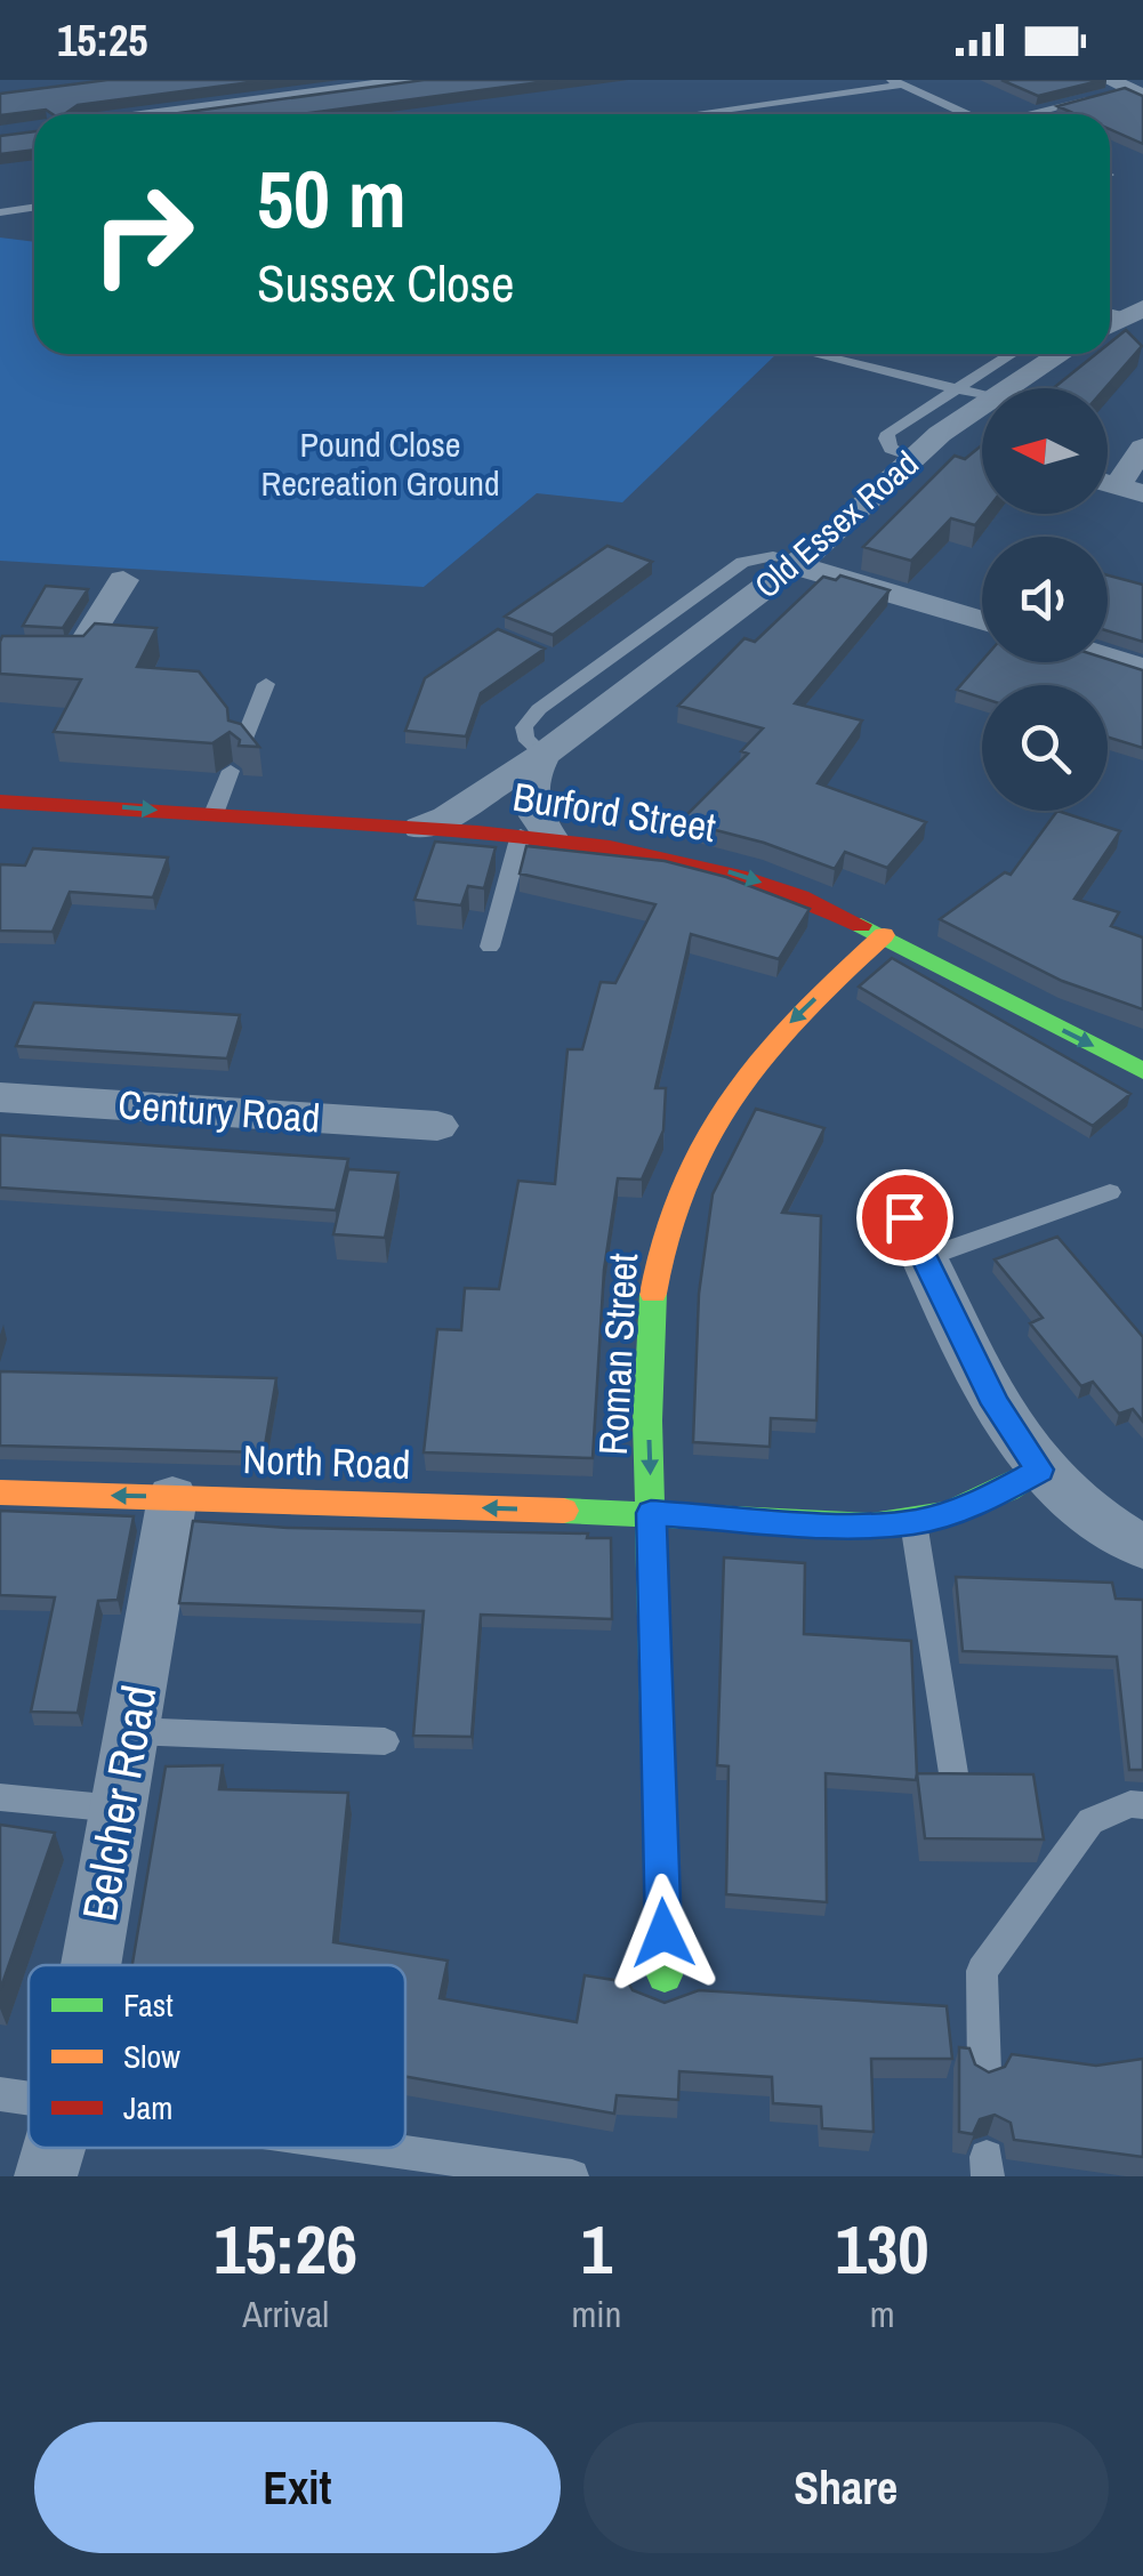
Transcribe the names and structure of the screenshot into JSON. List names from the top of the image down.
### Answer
{
  "streets": {
    "street": [
      "Old Essex Road",
      "Burford Street",
      "Century Road",
      "Roman Street",
      "North Road",
      "Belcher Road"
    ]
  },
  "crossings": [
    ["Old Essex Road", "Burford Street"],
    ["Burford Street", "Roman Street"],
    ["Roman Street", "North Road"],
    ["North Road", "Belcher Road"]
  ],
  "one_way": ["Burford Street", "Roman Street", "North Road"],
  "parks": ["Pound Close Recreation Ground"],
  "legend": ["Fast", "Slow", "Jam"],
  "north": "left",
  "page": {
    "status": "15:25",
    "turn": ["50 m", "Sussex Close"],
    "eta": [
      "15:26",
      "Arrival",
      "1",
      "min",
      "130",
      "m"
    ],
    "buttons": ["Exit", "Share"]
  }
}
